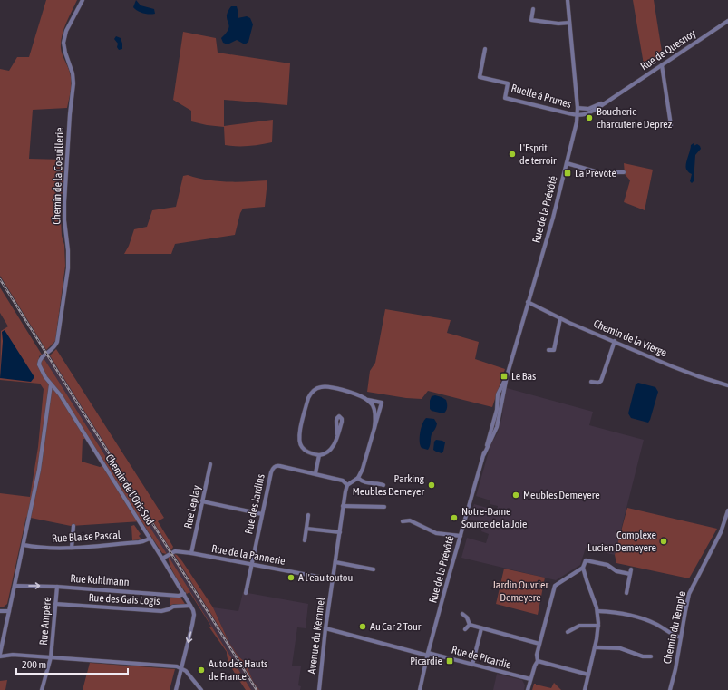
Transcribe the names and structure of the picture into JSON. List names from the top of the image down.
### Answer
{
  "streets": {
    "street": [
      "Rue de Quesnoy",
      "Ruelle à Prunes",
      "Chemin de la Coeuillerie",
      "Rue de la Prévôté",
      "Chemin de la Vierge",
      "Chemin de l'Oris Sud",
      "Rue des Jardins",
      "Rue Leplay",
      "Rue Blaise Pascal",
      "Rue de la Pannerie",
      "Rue Kuhlmann",
      "Rue des Gais Logis",
      "Rue Ampère",
      "Chemin du Temple",
      "Avenue du Kemmel",
      "Rue de Picardie"
    ]
  },
  "crossings": [
    ["Rue de Quesnoy", "Ruelle à Prunes"],
    ["Rue de Quesnoy", "Rue de la Prévôté"],
    ["Ruelle à Prunes", "Rue de la Prévôté"],
    ["Chemin de la Coeuillerie", "Chemin de l'Oris Sud"],
    ["Rue de la Prévôté", "Chemin de la Vierge"],
    ["Rue de la Prévôté", "Rue de Picardie"],
    ["Chemin de l'Oris Sud", "Rue Blaise Pascal"],
    ["Chemin de l'Oris Sud", "Rue de la Pannerie"],
    ["Chemin de l'Oris Sud", "Rue Kuhlmann"],
    ["Chemin de l'Oris Sud", "Rue des Gais Logis"],
    ["Rue des Jardins", "Rue de la Pannerie"],
    ["Rue Leplay", "Rue de la Pannerie"],
    ["Rue de la Pannerie", "Avenue du Kemmel"],
    ["Rue Kuhlmann", "Rue Ampère"],
    ["Rue des Gais Logis", "Rue Ampère"],
    ["Avenue du Kemmel", "Rue de Picardie"]
  ],
  "parks": ["Jardin Ouvrier Demeyere"],
  "places": {
    "other": [
      "Boucherie charcuterie Deprez",
      "L'Esprit de terroir",
      "Parking Meubles Demeyer",
      "Meubles Demeyere",
      "Notre-Dame Source de la Joie",
      "Complexe Lucien Demeyere",
      "A l'eau toutou",
      "Au Car 2 Tour",
      "Auto des Hauts de France"
    ],
    "transit": ["La Prévôté", "Le Bas", "Picardie"]
  },
  "scale_bar": "200 m"
}
